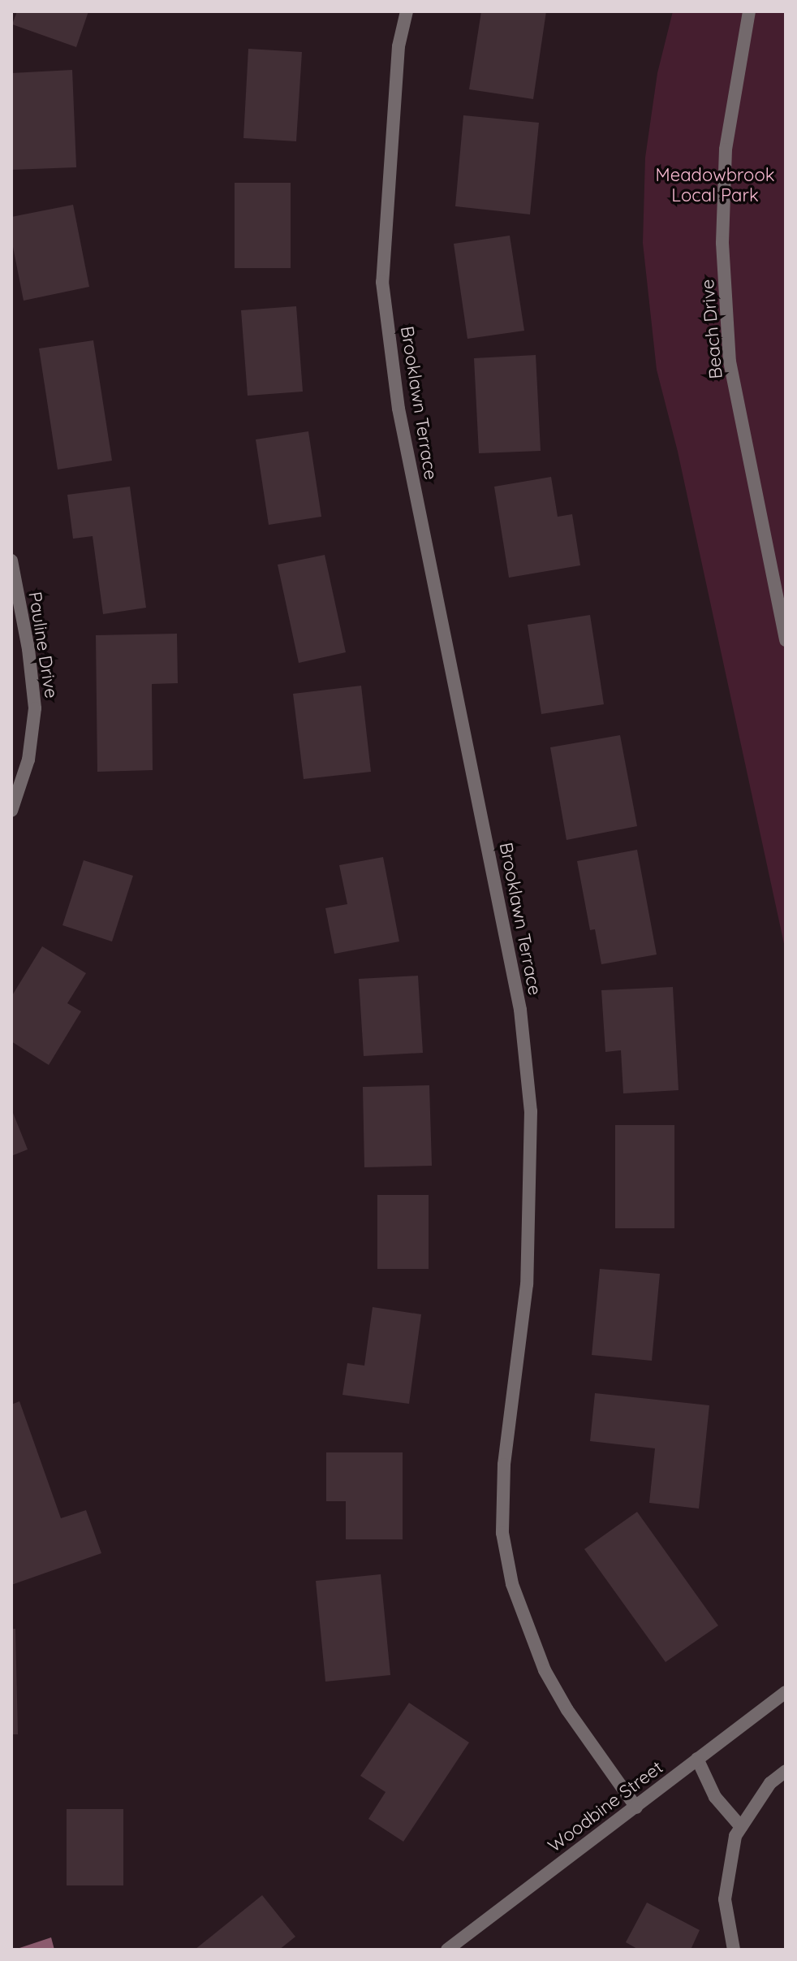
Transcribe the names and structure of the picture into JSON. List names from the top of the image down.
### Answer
{
  "streets": {
    "street": [
      "Beach Drive",
      "Brooklawn Terrace",
      "Pauline Drive",
      "Woodbine Street"
    ]
  },
  "crossings": [
    ["Brooklawn Terrace", "Woodbine Street"]
  ],
  "parks": ["Meadowbrook Local Park"]
}
